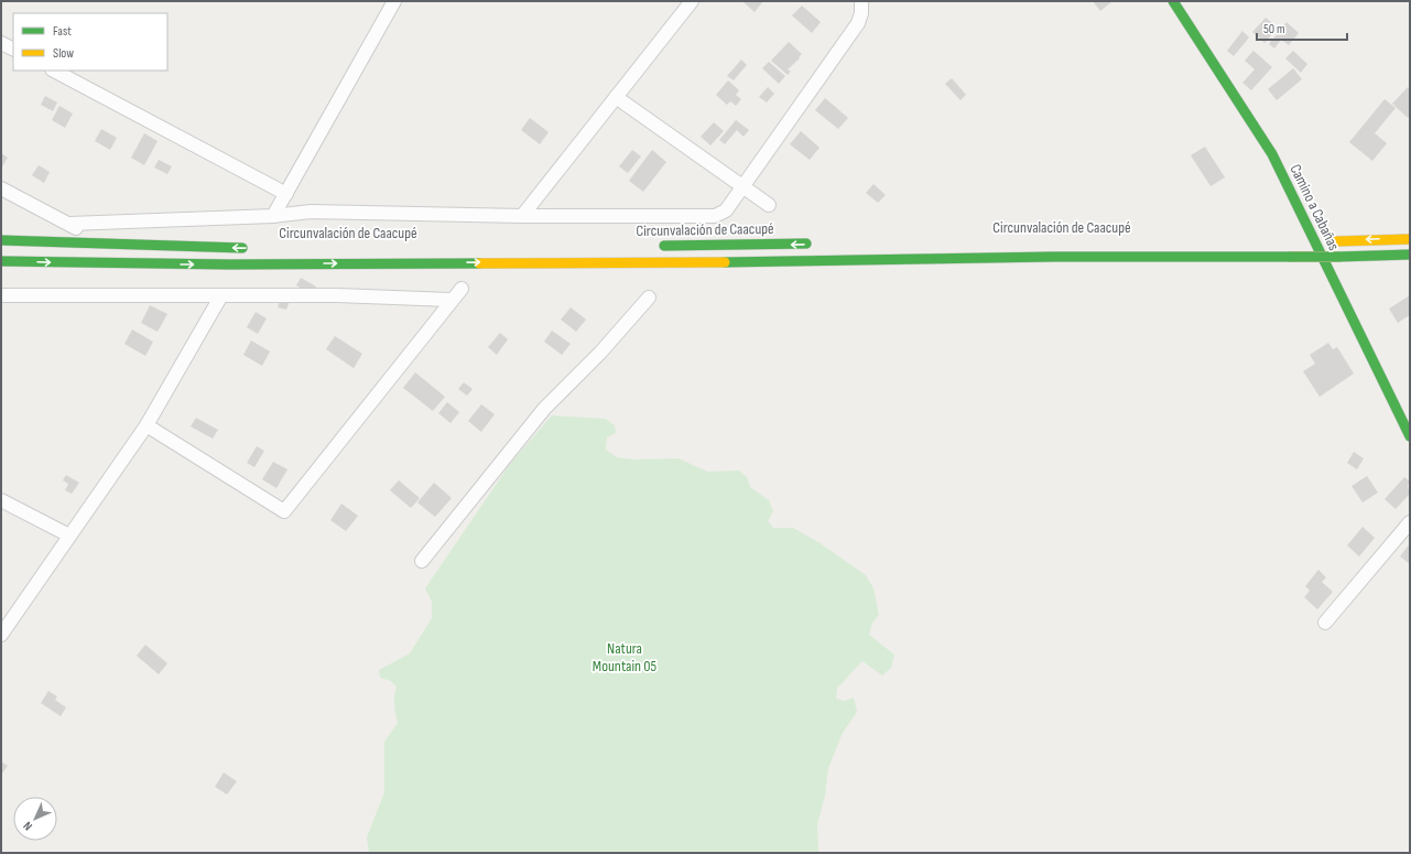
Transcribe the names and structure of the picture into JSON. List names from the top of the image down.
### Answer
{
  "streets": {
    "main road": ["Camino a Cabañas", "Circunvalación de Caacupé"]
  },
  "parks": ["Natura Mountain 05"],
  "legend": ["Fast", "Slow"],
  "scale_bar": "50 m",
  "north": "bottom left"
}
